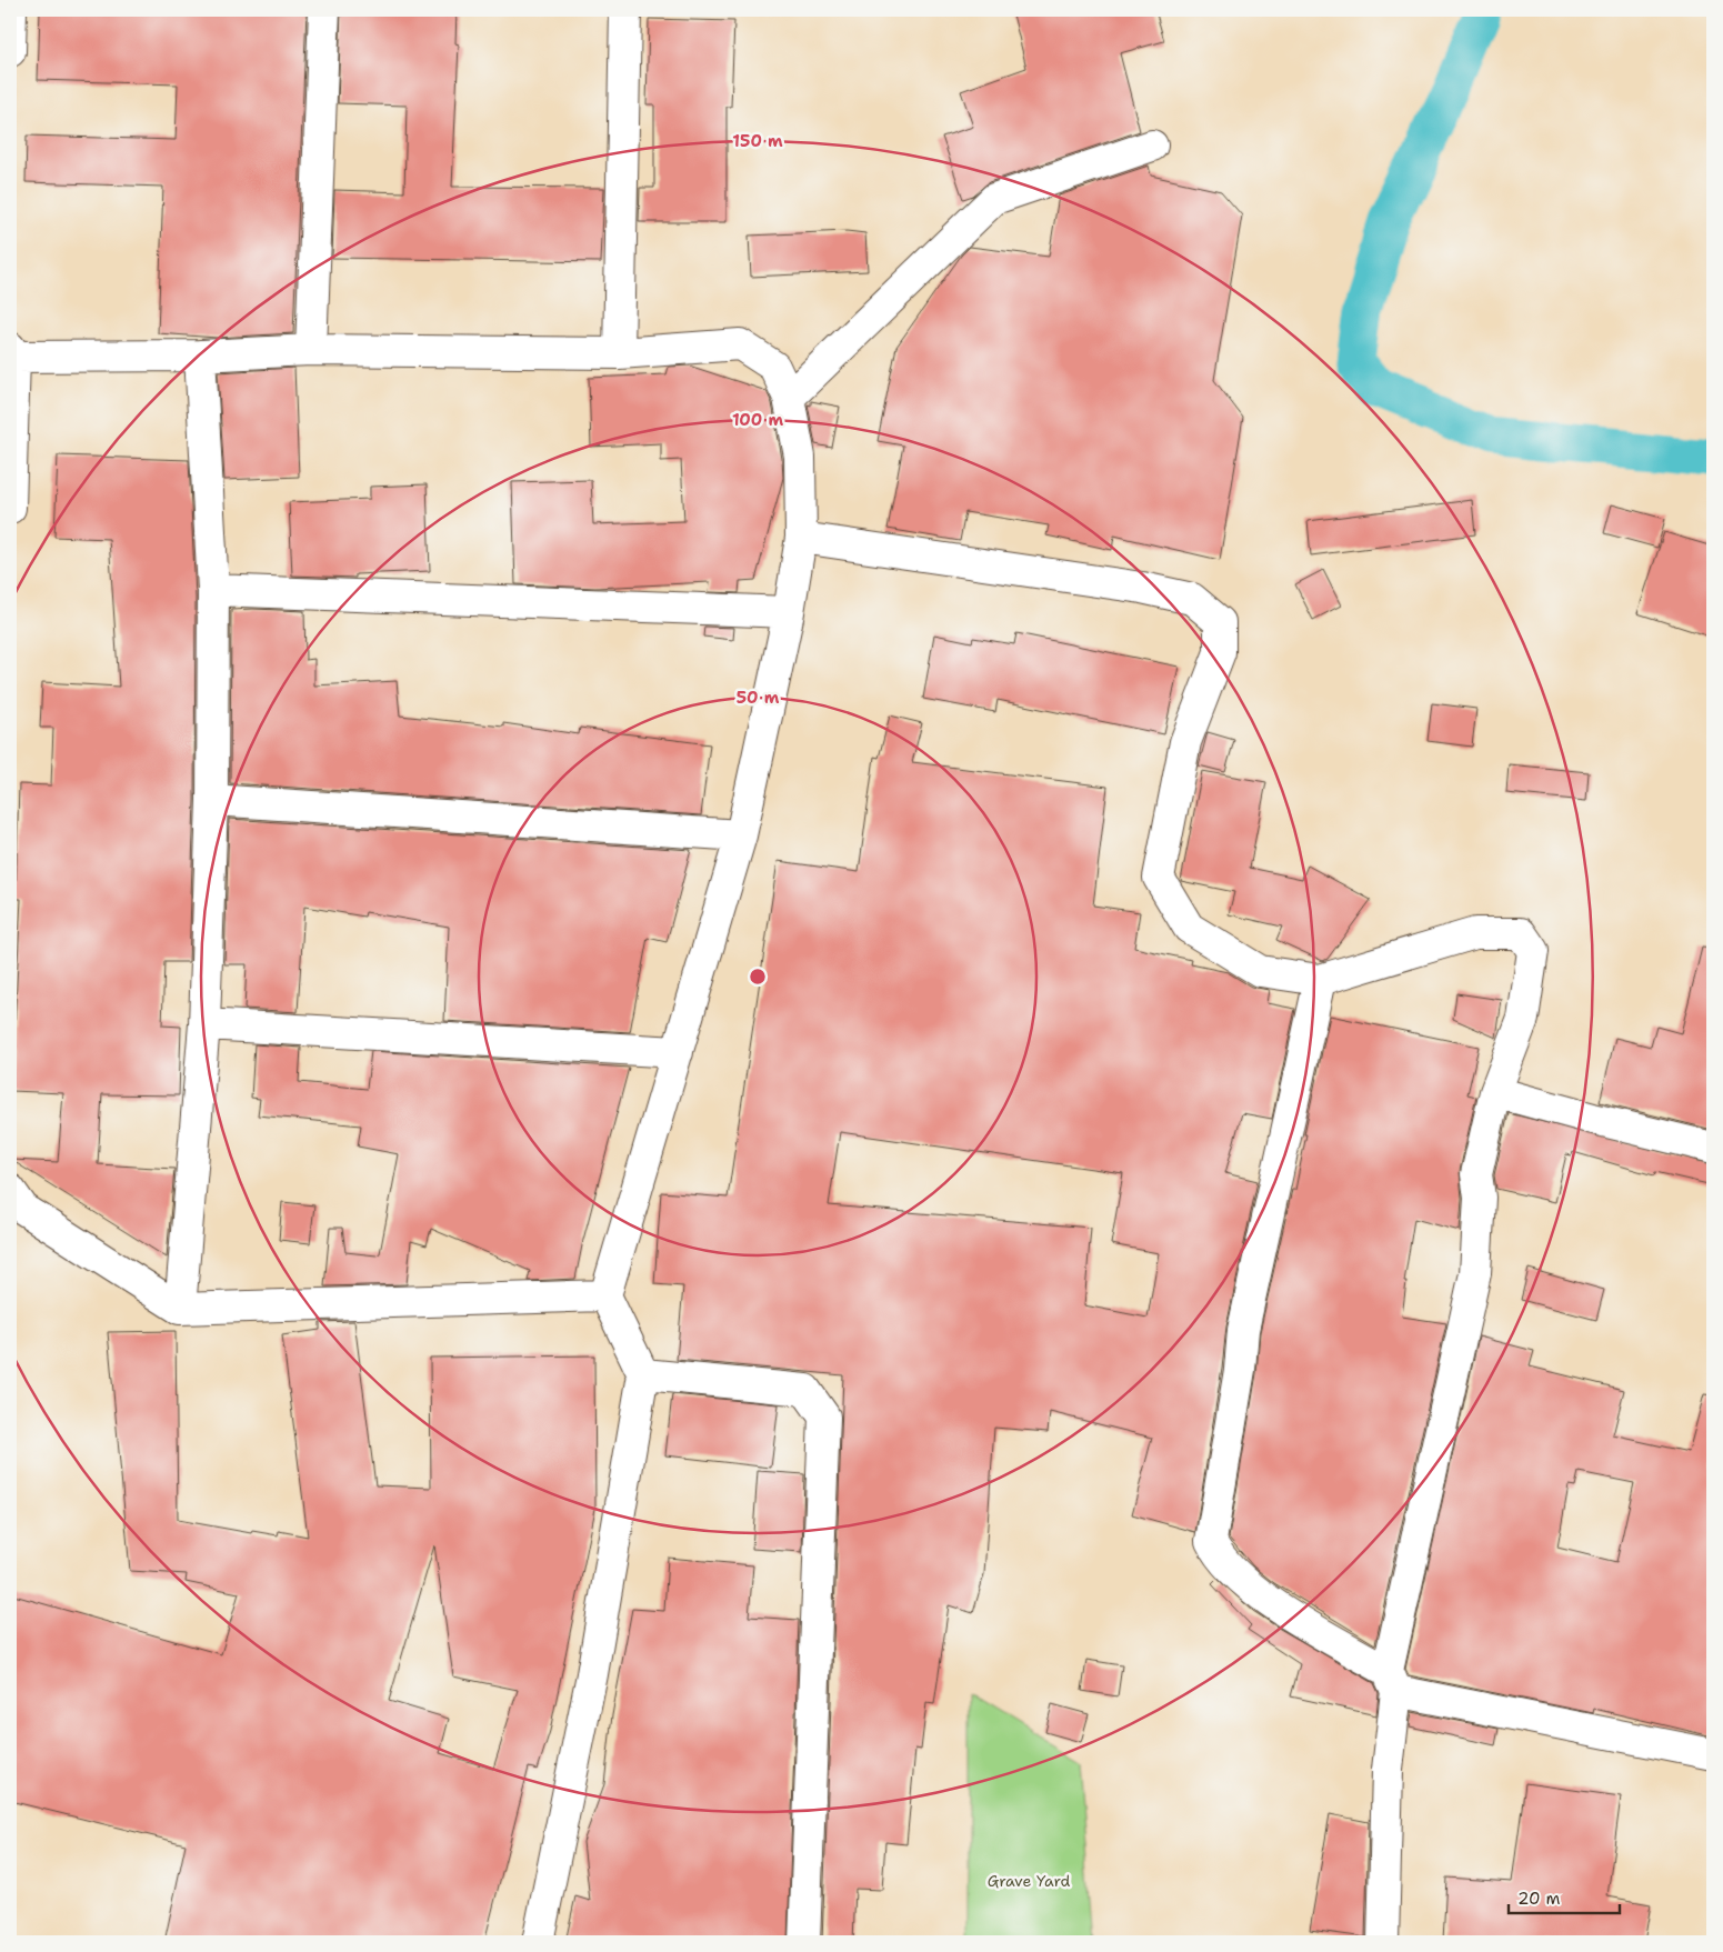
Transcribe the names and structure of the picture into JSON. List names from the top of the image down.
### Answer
{
  "parks": ["Grave Yard"],
  "scale_bar": "20 m",
  "rings": ["150 m", "100 m", "50 m"]
}
